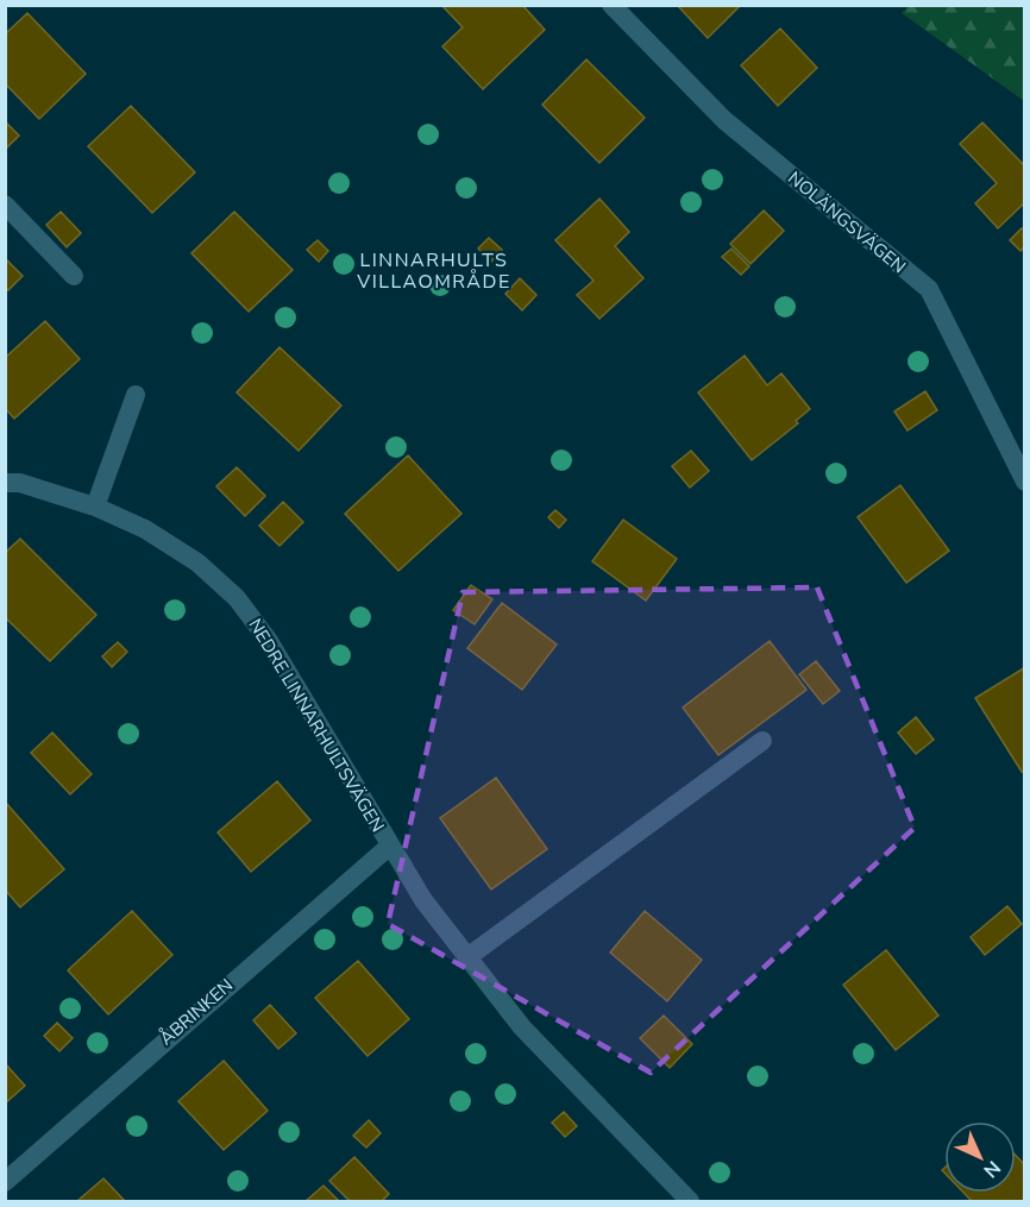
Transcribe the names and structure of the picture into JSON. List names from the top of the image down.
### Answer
{
  "streets": {
    "street": ["NOLÄNGSVÄGEN", "NEDRE LINNARHULTSVÄGEN", "ÅBRINKEN"]
  },
  "crossings": [
    ["NEDRE LINNARHULTSVÄGEN", "ÅBRINKEN"]
  ],
  "districts": ["LINNARHULTS VILLAOMRÅDE"],
  "north": "bottom right"
}
